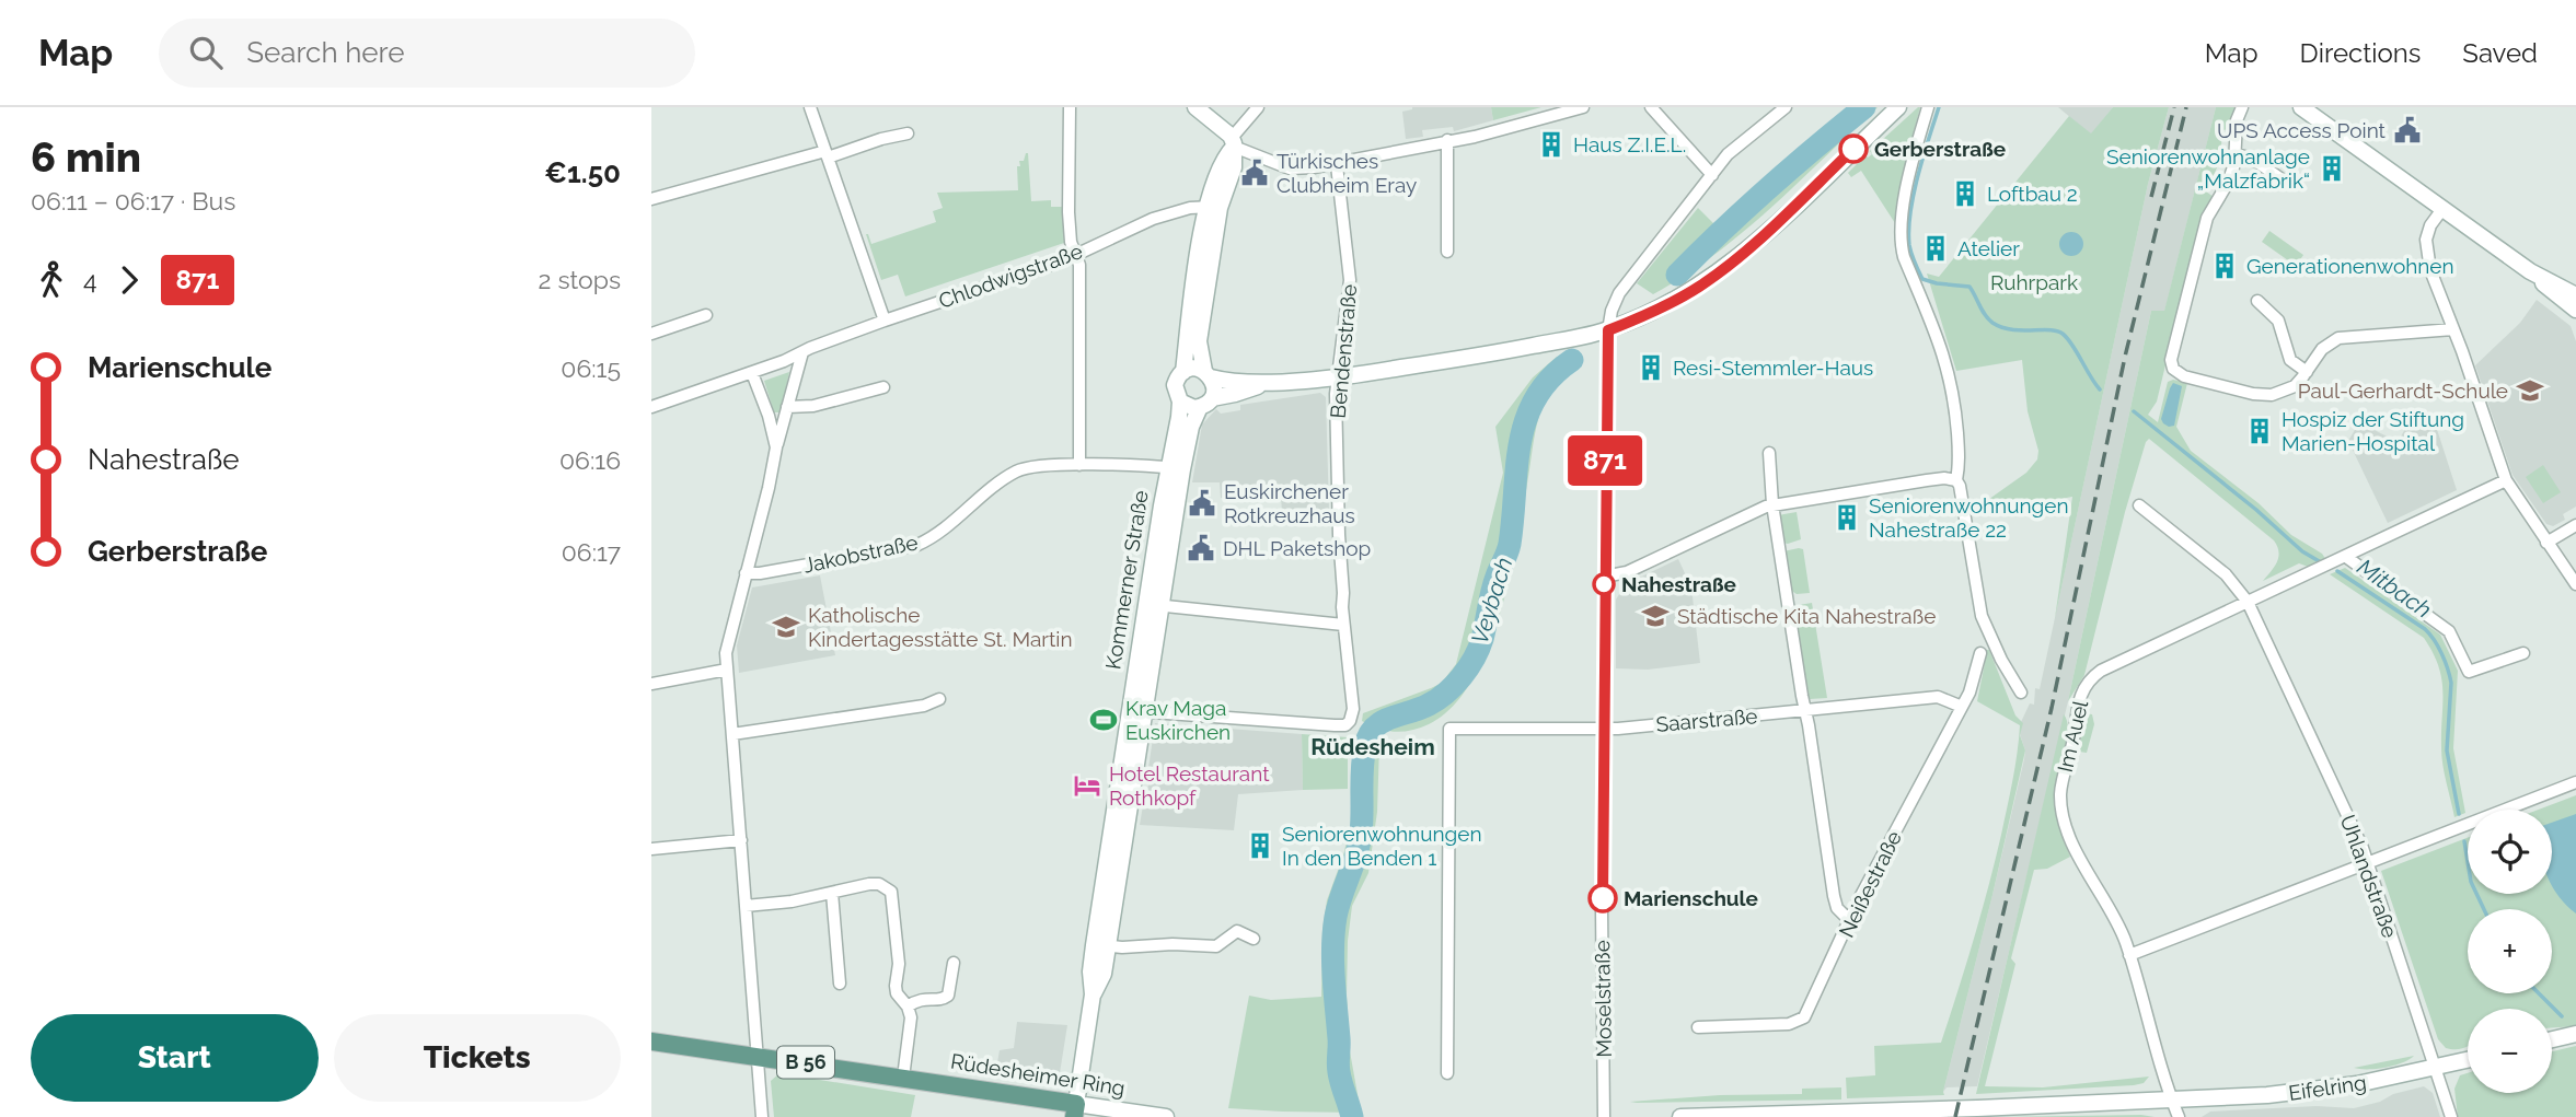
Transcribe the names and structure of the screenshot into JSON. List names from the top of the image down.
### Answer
{
  "streets": {
    "main road": ["B 56", "Rüdesheimer Ring"],
    "street": [
      "Chlodwigstraße",
      "Bendenstraße",
      "Jakobstraße",
      "Kommerner Straße",
      "Saarstraße",
      "Im Auel",
      "Uhlandstraße",
      "Neißestraße",
      "Moselstraße",
      "Eifelring"
    ]
  },
  "crossings": [
    ["Bendenstraße", "Kommerner Straße"],
    ["Jakobstraße", "Kommerner Straße"],
    ["Kommerner Straße", "Rüdesheimer Ring"],
    ["Saarstraße", "Neißestraße"],
    ["Saarstraße", "Moselstraße"],
    ["Im Auel", "Uhlandstraße"],
    ["Im Auel", "Eifelring"],
    ["Uhlandstraße", "Eifelring"]
  ],
  "districts": ["Rüdesheim"],
  "water": ["Mitbach", "Veybach"],
  "parks": ["Ruhrpark"],
  "places": {
    "public building": [
      "UPS Access Point",
      "Türkisches Clubheim Eray",
      "Euskirchener Rotkreuzhaus",
      "DHL Paketshop"
    ],
    "building": [
      "Haus Z.I.E.L.",
      "Seniorenwohnanlage „Malzfabrik“",
      "Loftbau 2",
      "Atelier",
      "Generationenwohnen",
      "Resi-Stemmler-Haus",
      "Hospiz der Stiftung Marien-Hospital",
      "Seniorenwohnungen Nahestraße 22",
      "Seniorenwohnungen In den Benden 1"
    ],
    "other": ["Gerberstraße", "Nahestraße", "Marienschule"],
    "school or university": ["Paul-Gerhardt-Schule", "Städtische Kita Nahestraße", "Katholische Kindertagesstätte St. Martin"],
    "sports": ["Krav Maga Euskirchen"],
    "hotel": ["Hotel Restaurant Rothkopf"]
  },
  "lines": ["bus line 871"],
  "page": {
    "header": "Map",
    "search": "Search here",
    "nav": ["Map", "Directions", "Saved"],
    "heading": ["6 min", "06:11 – 06:17 · Bus", "€1.50"],
    "on_map": "871",
    "legs": ["4", "871", "2 stops"],
    "list": [
      {
        "name": "Marienschule",
        "value": "06:15"
      },
      {
        "name": "Nahestraße",
        "value": "06:16"
      },
      {
        "name": "Gerberstraße",
        "value": "06:17"
      }
    ],
    "map_buttons": ["+", "−"],
    "buttons": ["Start", "Tickets"]
  }
}
